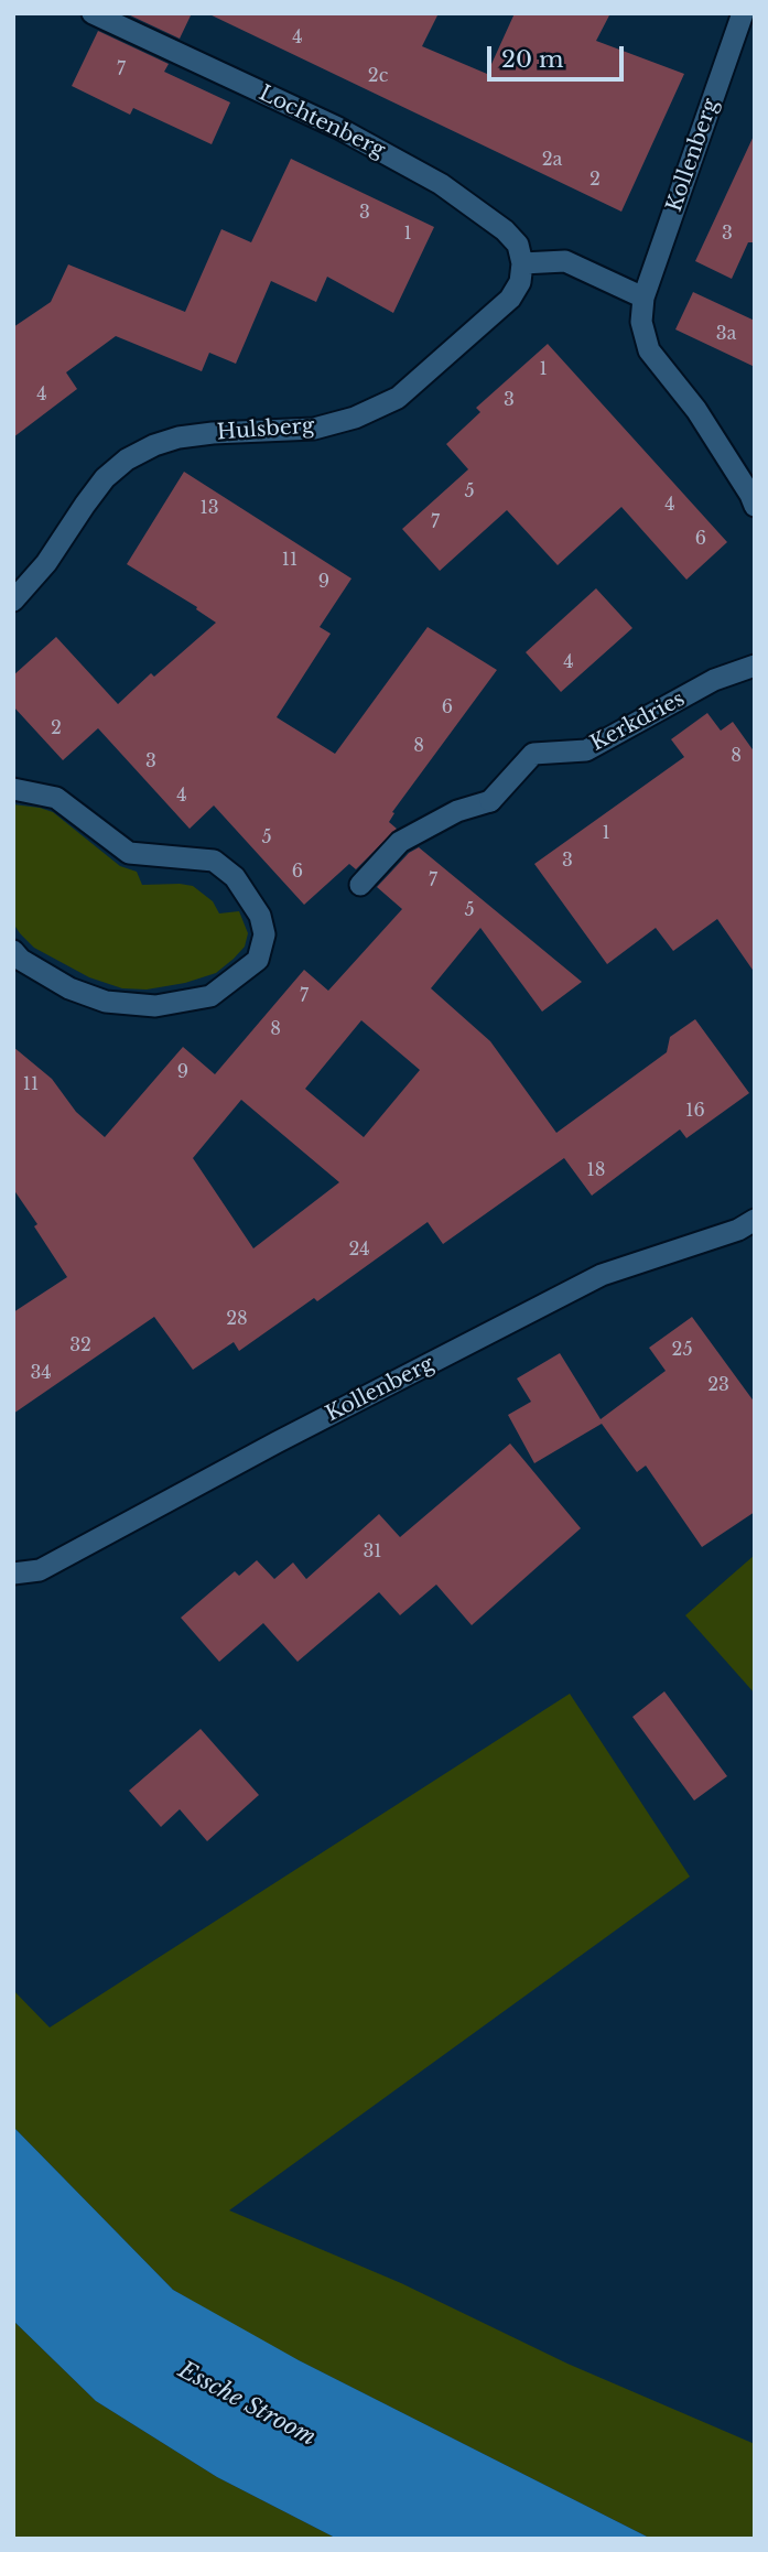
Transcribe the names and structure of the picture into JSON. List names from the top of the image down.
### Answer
{
  "streets": {
    "street": [
      "Lochtenberg",
      "Kollenberg",
      "Hulsberg",
      "Kerkdries"
    ]
  },
  "crossings": [
    ["Lochtenberg", "Hulsberg"]
  ],
  "water": ["Essche Stroom"],
  "house_numbers": [
    "4",
    "7",
    "2c",
    "2a",
    "2",
    "3",
    "1",
    "3",
    "3a",
    "1",
    "4",
    "3",
    "5",
    "4",
    "13",
    "7",
    "6",
    "11",
    "9",
    "4",
    "6",
    "2",
    "8",
    "8",
    "3",
    "4",
    "1",
    "5",
    "3",
    "6",
    "7",
    "5",
    "7",
    "8",
    "9",
    "11",
    "16",
    "18",
    "24",
    "28",
    "32",
    "25",
    "34",
    "23",
    "31"
  ],
  "scale_bar": "20 m"
}
